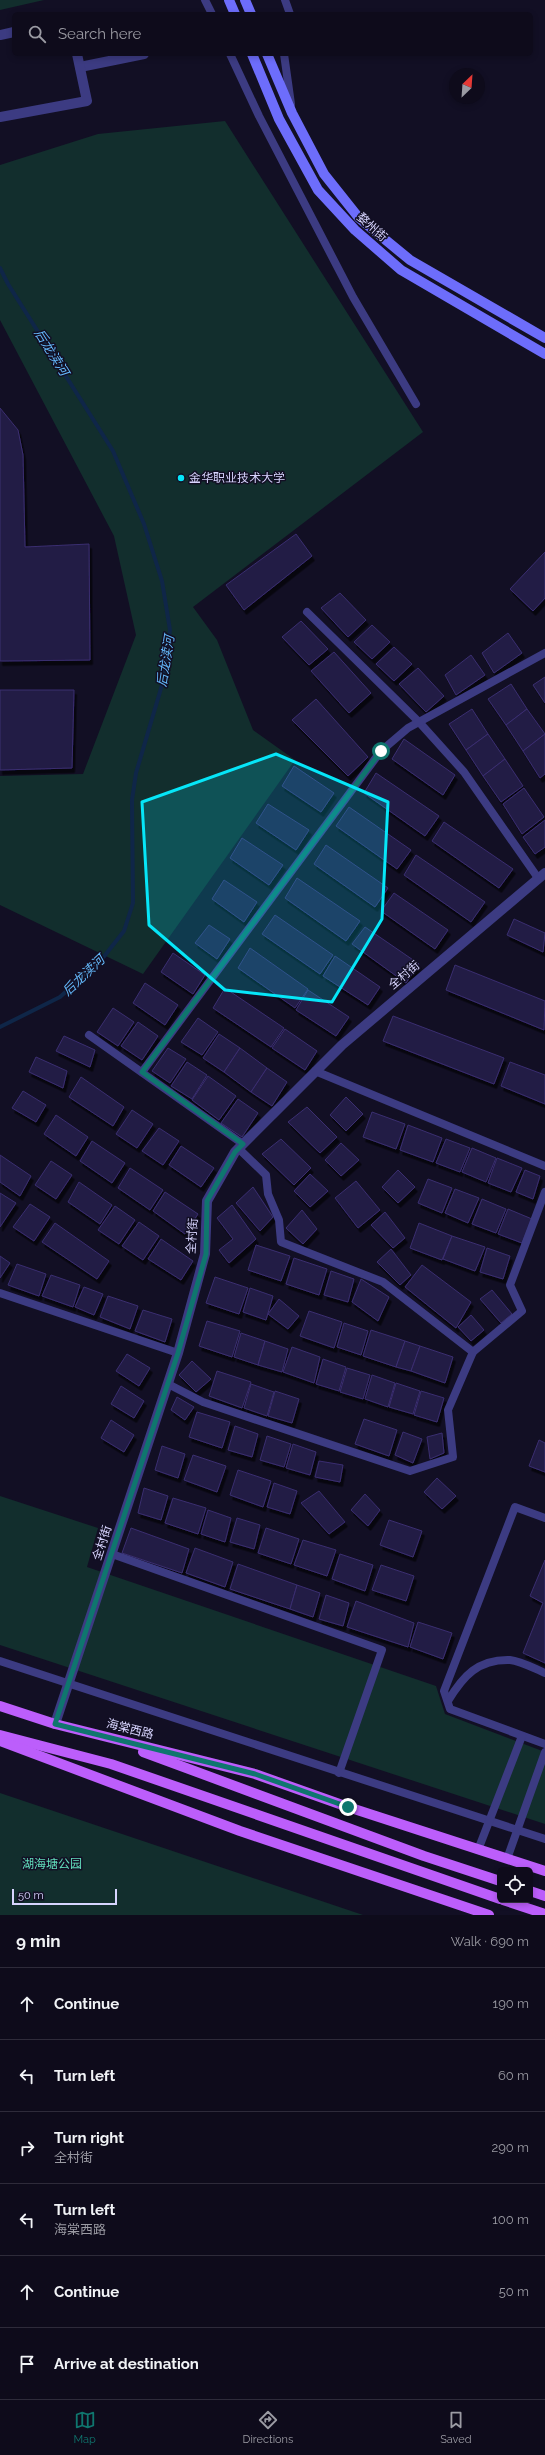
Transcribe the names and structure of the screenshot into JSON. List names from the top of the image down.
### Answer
{
  "streets": {
    "main road": ["婺州街", "海棠西路"],
    "street": ["全村街"]
  },
  "crossings": [
    ["全村街", "海棠西路"]
  ],
  "water": ["后龙渎河"],
  "parks": ["湖海塘公园"],
  "places": ["金华职业技术大学"],
  "scale_bar": "50 m",
  "north": "top right",
  "page": {
    "search": "Search here",
    "scale": "50 m",
    "heading": ["9 min", "Walk · 690 m"],
    "list": [
      ["Continue", "190 m"],
      ["Turn left", "60 m"],
      ["Turn right", "全村街", "290 m"],
      ["Turn left", "海棠西路", "100 m"],
      ["Continue", "50 m"],
      "Arrive at destination"
    ],
    "nav": ["Map", "Directions", "Saved"]
  }
}
